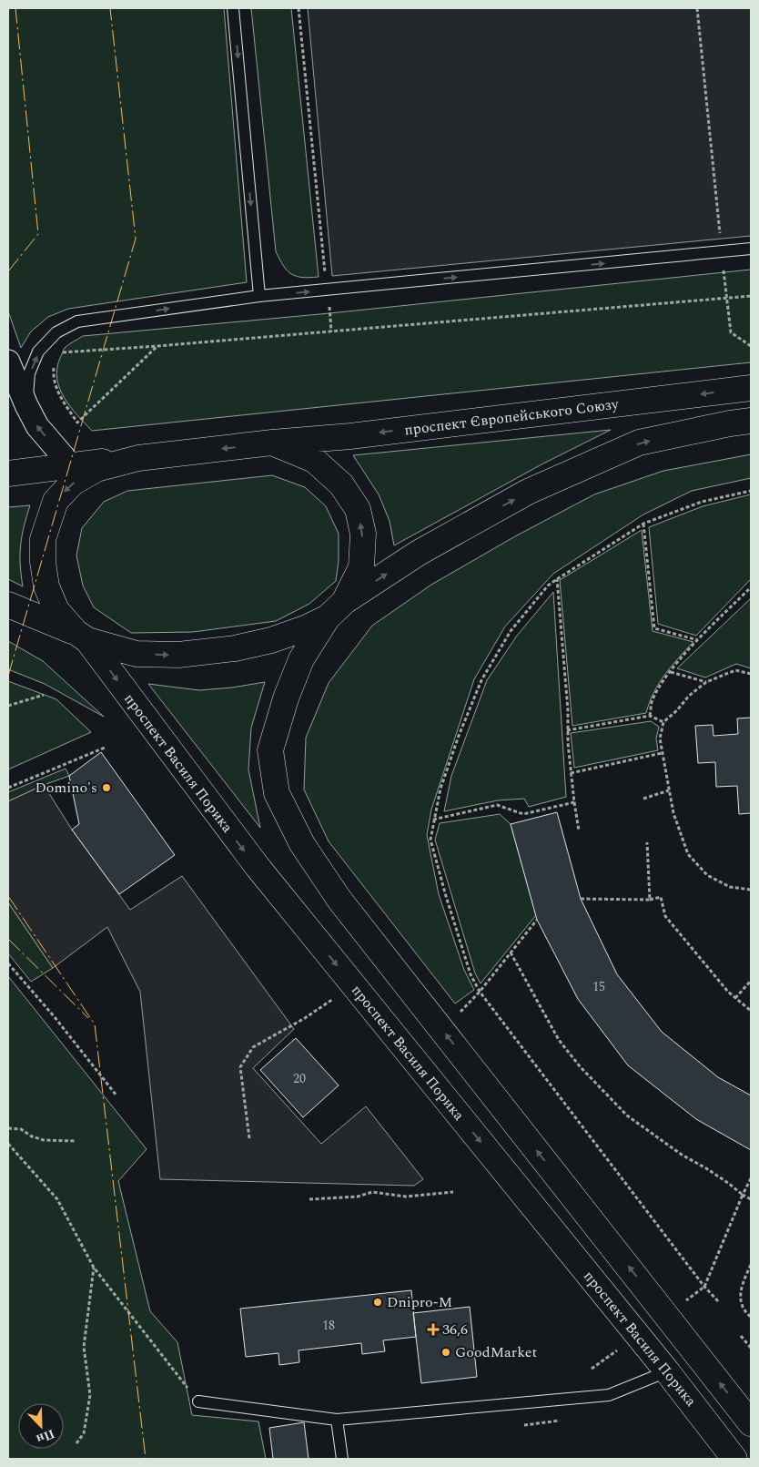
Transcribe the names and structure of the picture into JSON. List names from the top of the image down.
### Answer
{
  "streets": {
    "street": ["проспект Європейського Союзу", "проспект Василя Порика"]
  },
  "crossings": [
    ["проспект Європейського Союзу", "проспект Василя Порика"]
  ],
  "places": {
    "other": ["Domino's", "Dnipro-M", "GoodMarket"],
    "health": ["36,6"]
  },
  "house_numbers": ["15", "20", "18"],
  "north": "bottom right"
}
